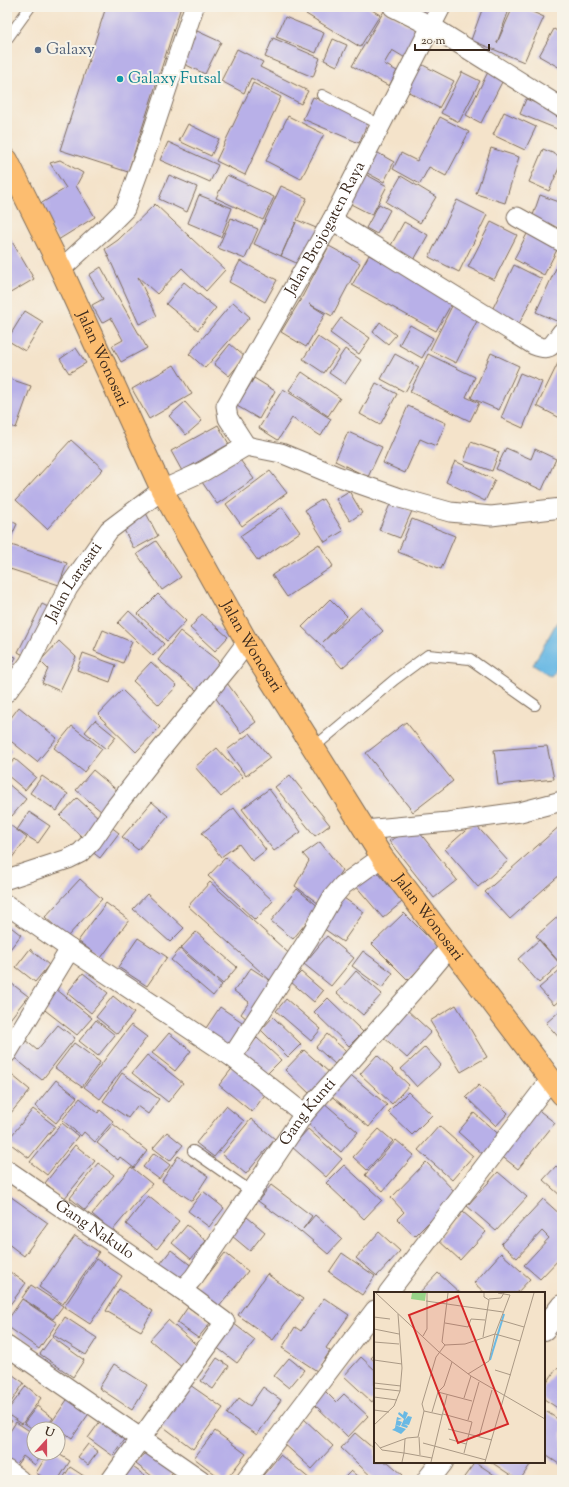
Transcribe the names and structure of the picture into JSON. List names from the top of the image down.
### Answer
{
  "streets": {
    "highway": ["Jalan Wonosari"],
    "street": [
      "Jalan Brojogaten Raya",
      "Jalan Larasati",
      "Gang Kunti",
      "Gang Nakulo"
    ]
  },
  "crossings": [
    ["Jalan Brojogaten Raya", "Jalan Larasati"],
    ["Jalan Wonosari", "Jalan Larasati"],
    ["Jalan Wonosari", "Gang Kunti"],
    ["Gang Kunti", "Gang Nakulo"]
  ],
  "places": ["Galaxy", "Galaxy Futsal"],
  "scale_bar": "20 m",
  "north": "top"
}
